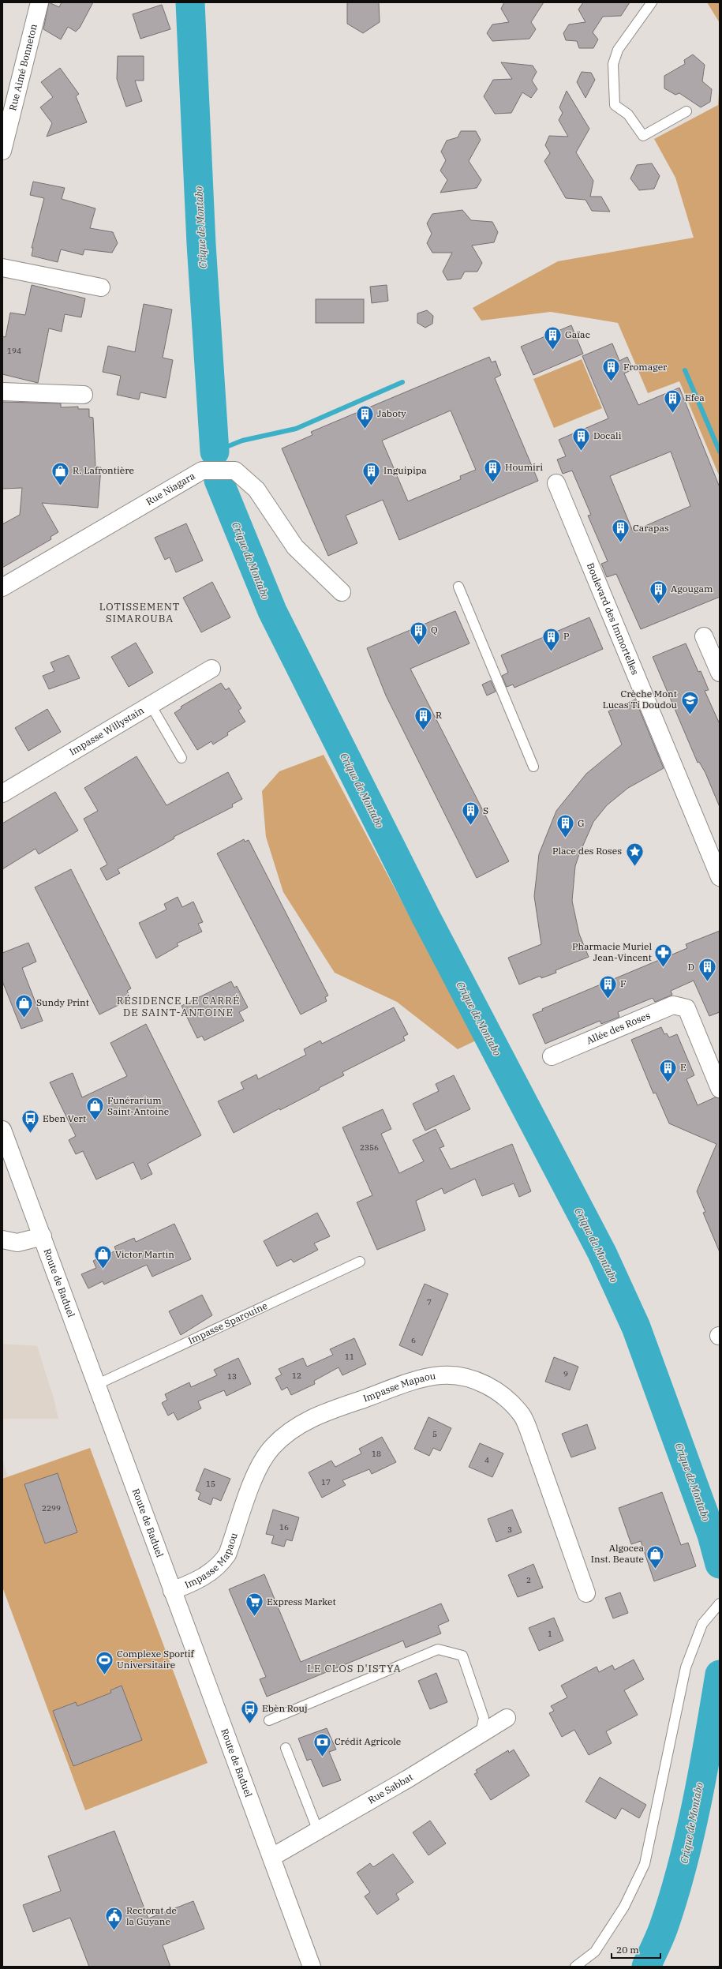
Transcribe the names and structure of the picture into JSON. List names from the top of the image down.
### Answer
{
  "streets": {
    "street": [
      "Rue Aimé Bonneton",
      "Rue Niagara",
      "Boulevard des Immortelles",
      "Impasse Willystain",
      "Allée des Roses",
      "Route de Baduel",
      "Impasse Mapaou",
      "Rue Sabbat"
    ],
    "lane": ["Impasse Sparouine"]
  },
  "crossings": [
    ["Route de Baduel", "Impasse Sparouine"],
    ["Route de Baduel", "Impasse Mapaou"],
    ["Route de Baduel", "Rue Sabbat"]
  ],
  "districts": ["LOTISSEMENT SIMAROUBA", "RÉSIDENCE LE CARRÉ DE SAINT-ANTOINE", "LE CLOS D'ISTYA"],
  "water": ["Crique de Montabo"],
  "places": {
    "building": [
      "Gaïac",
      "Fromager",
      "Efea",
      "Jaboty",
      "Docali",
      "Houmiri",
      "Inguipipa",
      "Carapas",
      "Agougam",
      "Q",
      "P",
      "R",
      "S",
      "G",
      "D",
      "F",
      "E"
    ],
    "shop": [
      "R. Lafrontière",
      "Sundy Print",
      "Funérarium Saint-Antoine",
      "Victor Martin",
      "Algocea Inst. Beaute"
    ],
    "school or university": ["Crèche Mont Lucas Ti Doudou"],
    "place": ["Place des Roses"],
    "pharmacy": ["Pharmacie Muriel Jean-Vincent"],
    "bus stop": ["Eben Vert", "Ebèn Rouj"],
    "supermarket": ["Express Market"],
    "sports": ["Complexe Sportif Universitaire"],
    "bank": ["Crédit Agricole"],
    "public building": ["Rectorat de la Guyane"]
  },
  "house_numbers": [
    "194",
    "2356",
    "7",
    "6",
    "11",
    "9",
    "12",
    "13",
    "5",
    "18",
    "4",
    "17",
    "15",
    "2299",
    "16",
    "3",
    "2",
    "1"
  ],
  "scale_bar": "20 m"
}
